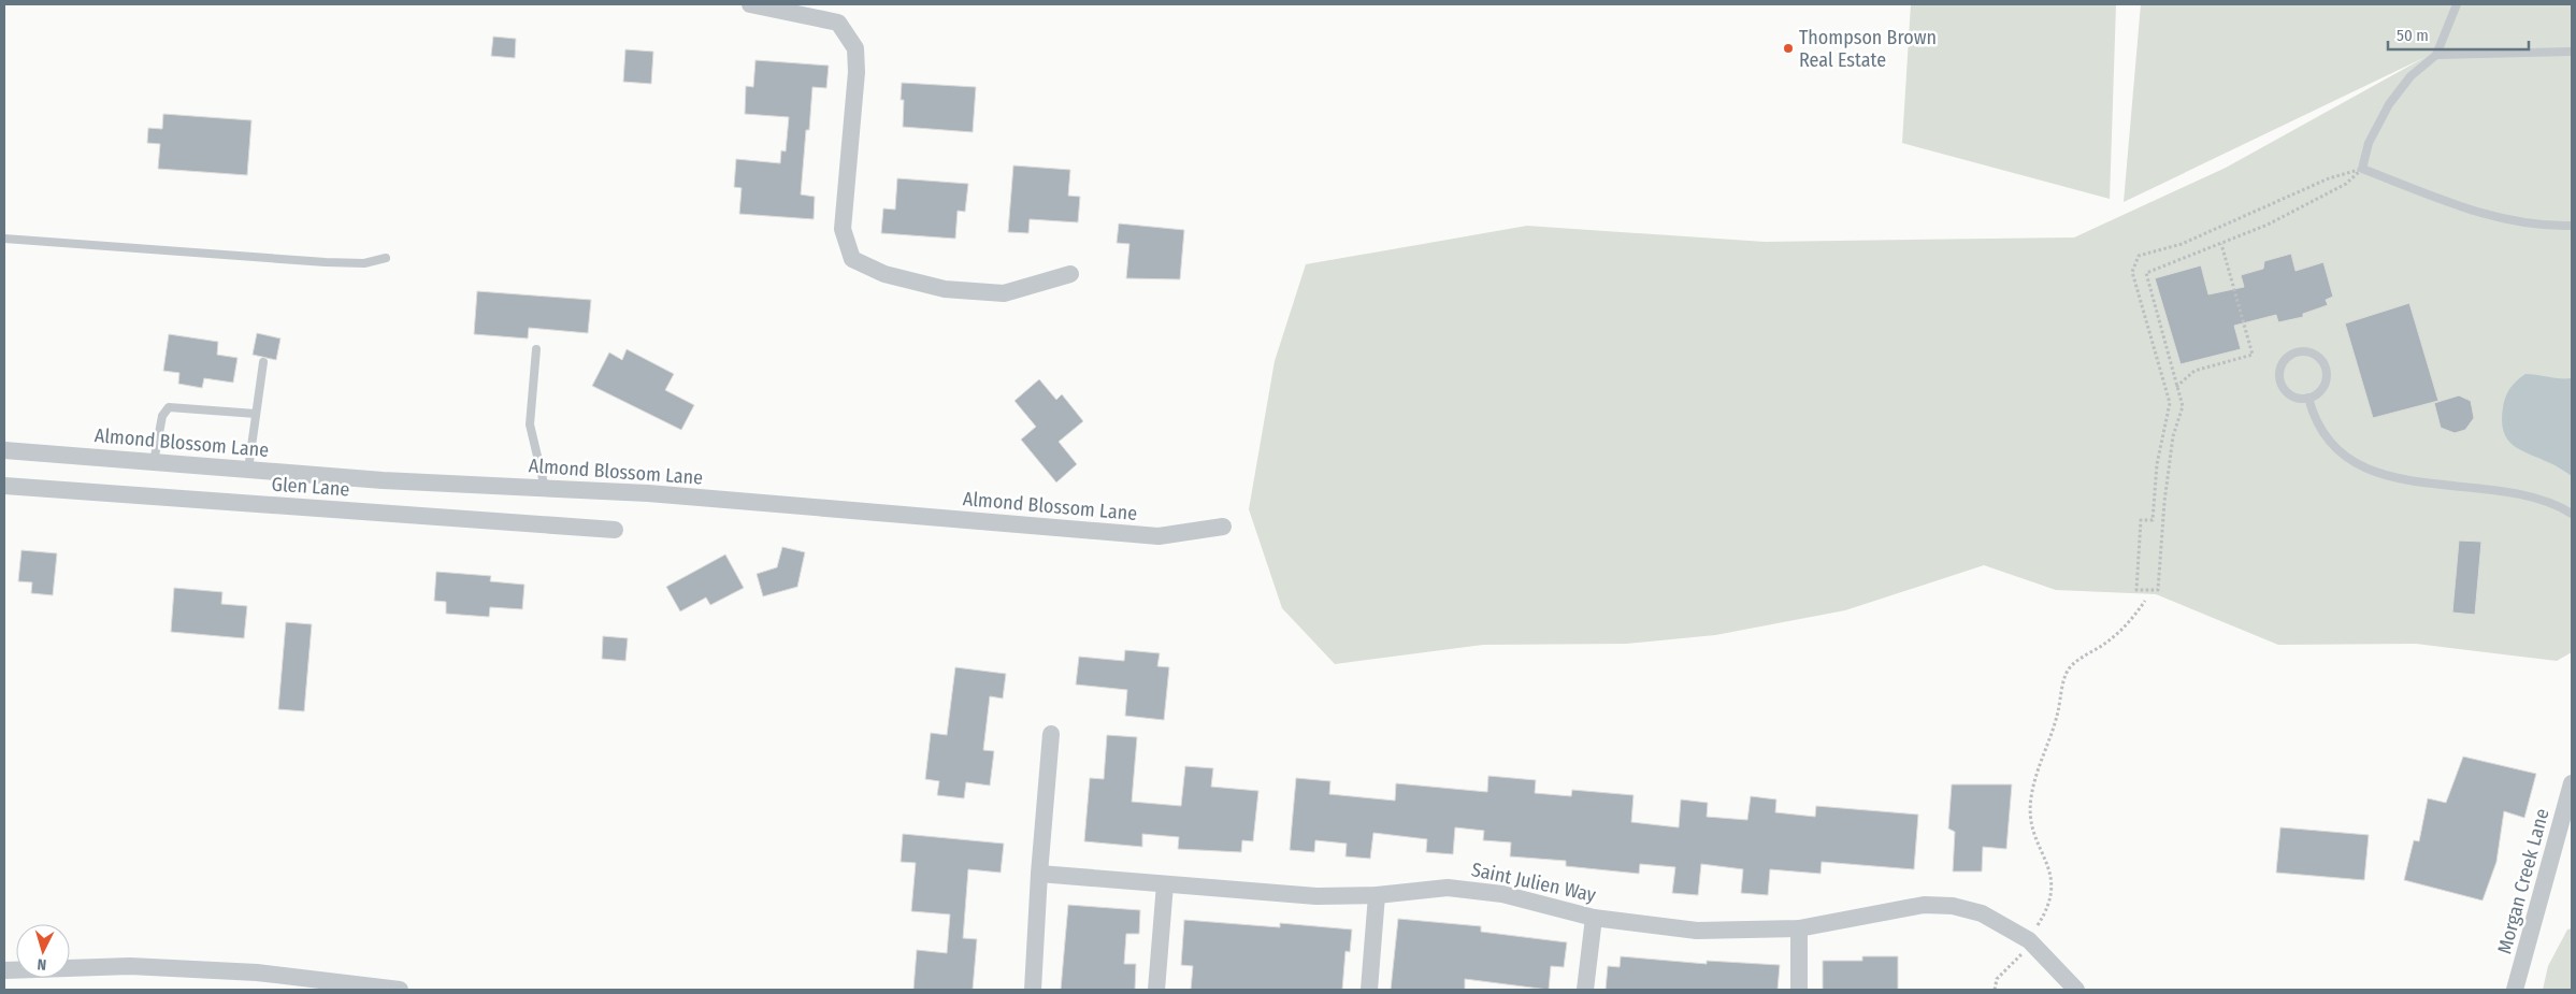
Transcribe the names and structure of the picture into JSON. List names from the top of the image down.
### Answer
{
  "streets": {
    "street": [
      "Almond Blossom Lane",
      "Glen Lane",
      "Morgan Creek Lane",
      "Saint Julien Way"
    ]
  },
  "places": ["Thompson Brown Real Estate"],
  "scale_bar": "50 m",
  "north": "bottom"
}
